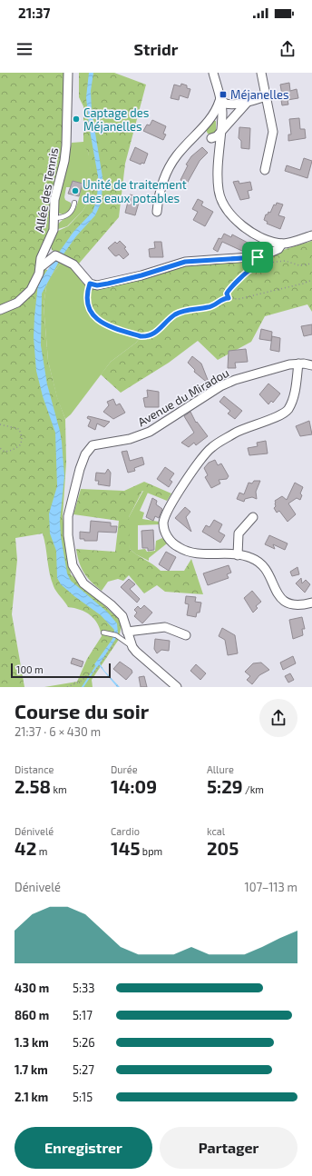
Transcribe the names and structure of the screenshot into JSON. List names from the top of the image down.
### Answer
{
  "streets": {
    "street": ["Allée des Tennis", "Avenue du Miradou"]
  },
  "places": {
    "transit": ["Méjanelles"],
    "other": ["Captage des Méjanelles", "Unité de traitement des eaux potables"]
  },
  "scale_bar": "100 m",
  "page": {
    "status": "21:37",
    "header": "Stridr",
    "scale": "100 m",
    "heading": ["Course du soir", "21:37 · 6 × 430 m"],
    "stats": [
      ["Distance", "2.58 km"],
      ["Durée", "14:09"],
      ["Allure", "5:29 /km"],
      ["Dénivelé", "42 m"],
      ["Cardio", "145 bpm"],
      ["kcal", "205"]
    ],
    "chart": ["Dénivelé", "107–113 m"],
    "list": [
      {
        "name": "430 m",
        "note": "5:33"
      },
      {
        "name": "860 m",
        "note": "5:17"
      },
      {
        "name": "1.3 km",
        "note": "5:26"
      },
      {
        "name": "1.7 km",
        "note": "5:27"
      },
      {
        "name": "2.1 km",
        "note": "5:15"
      }
    ],
    "buttons": ["Enregistrer", "Partager"]
  }
}
